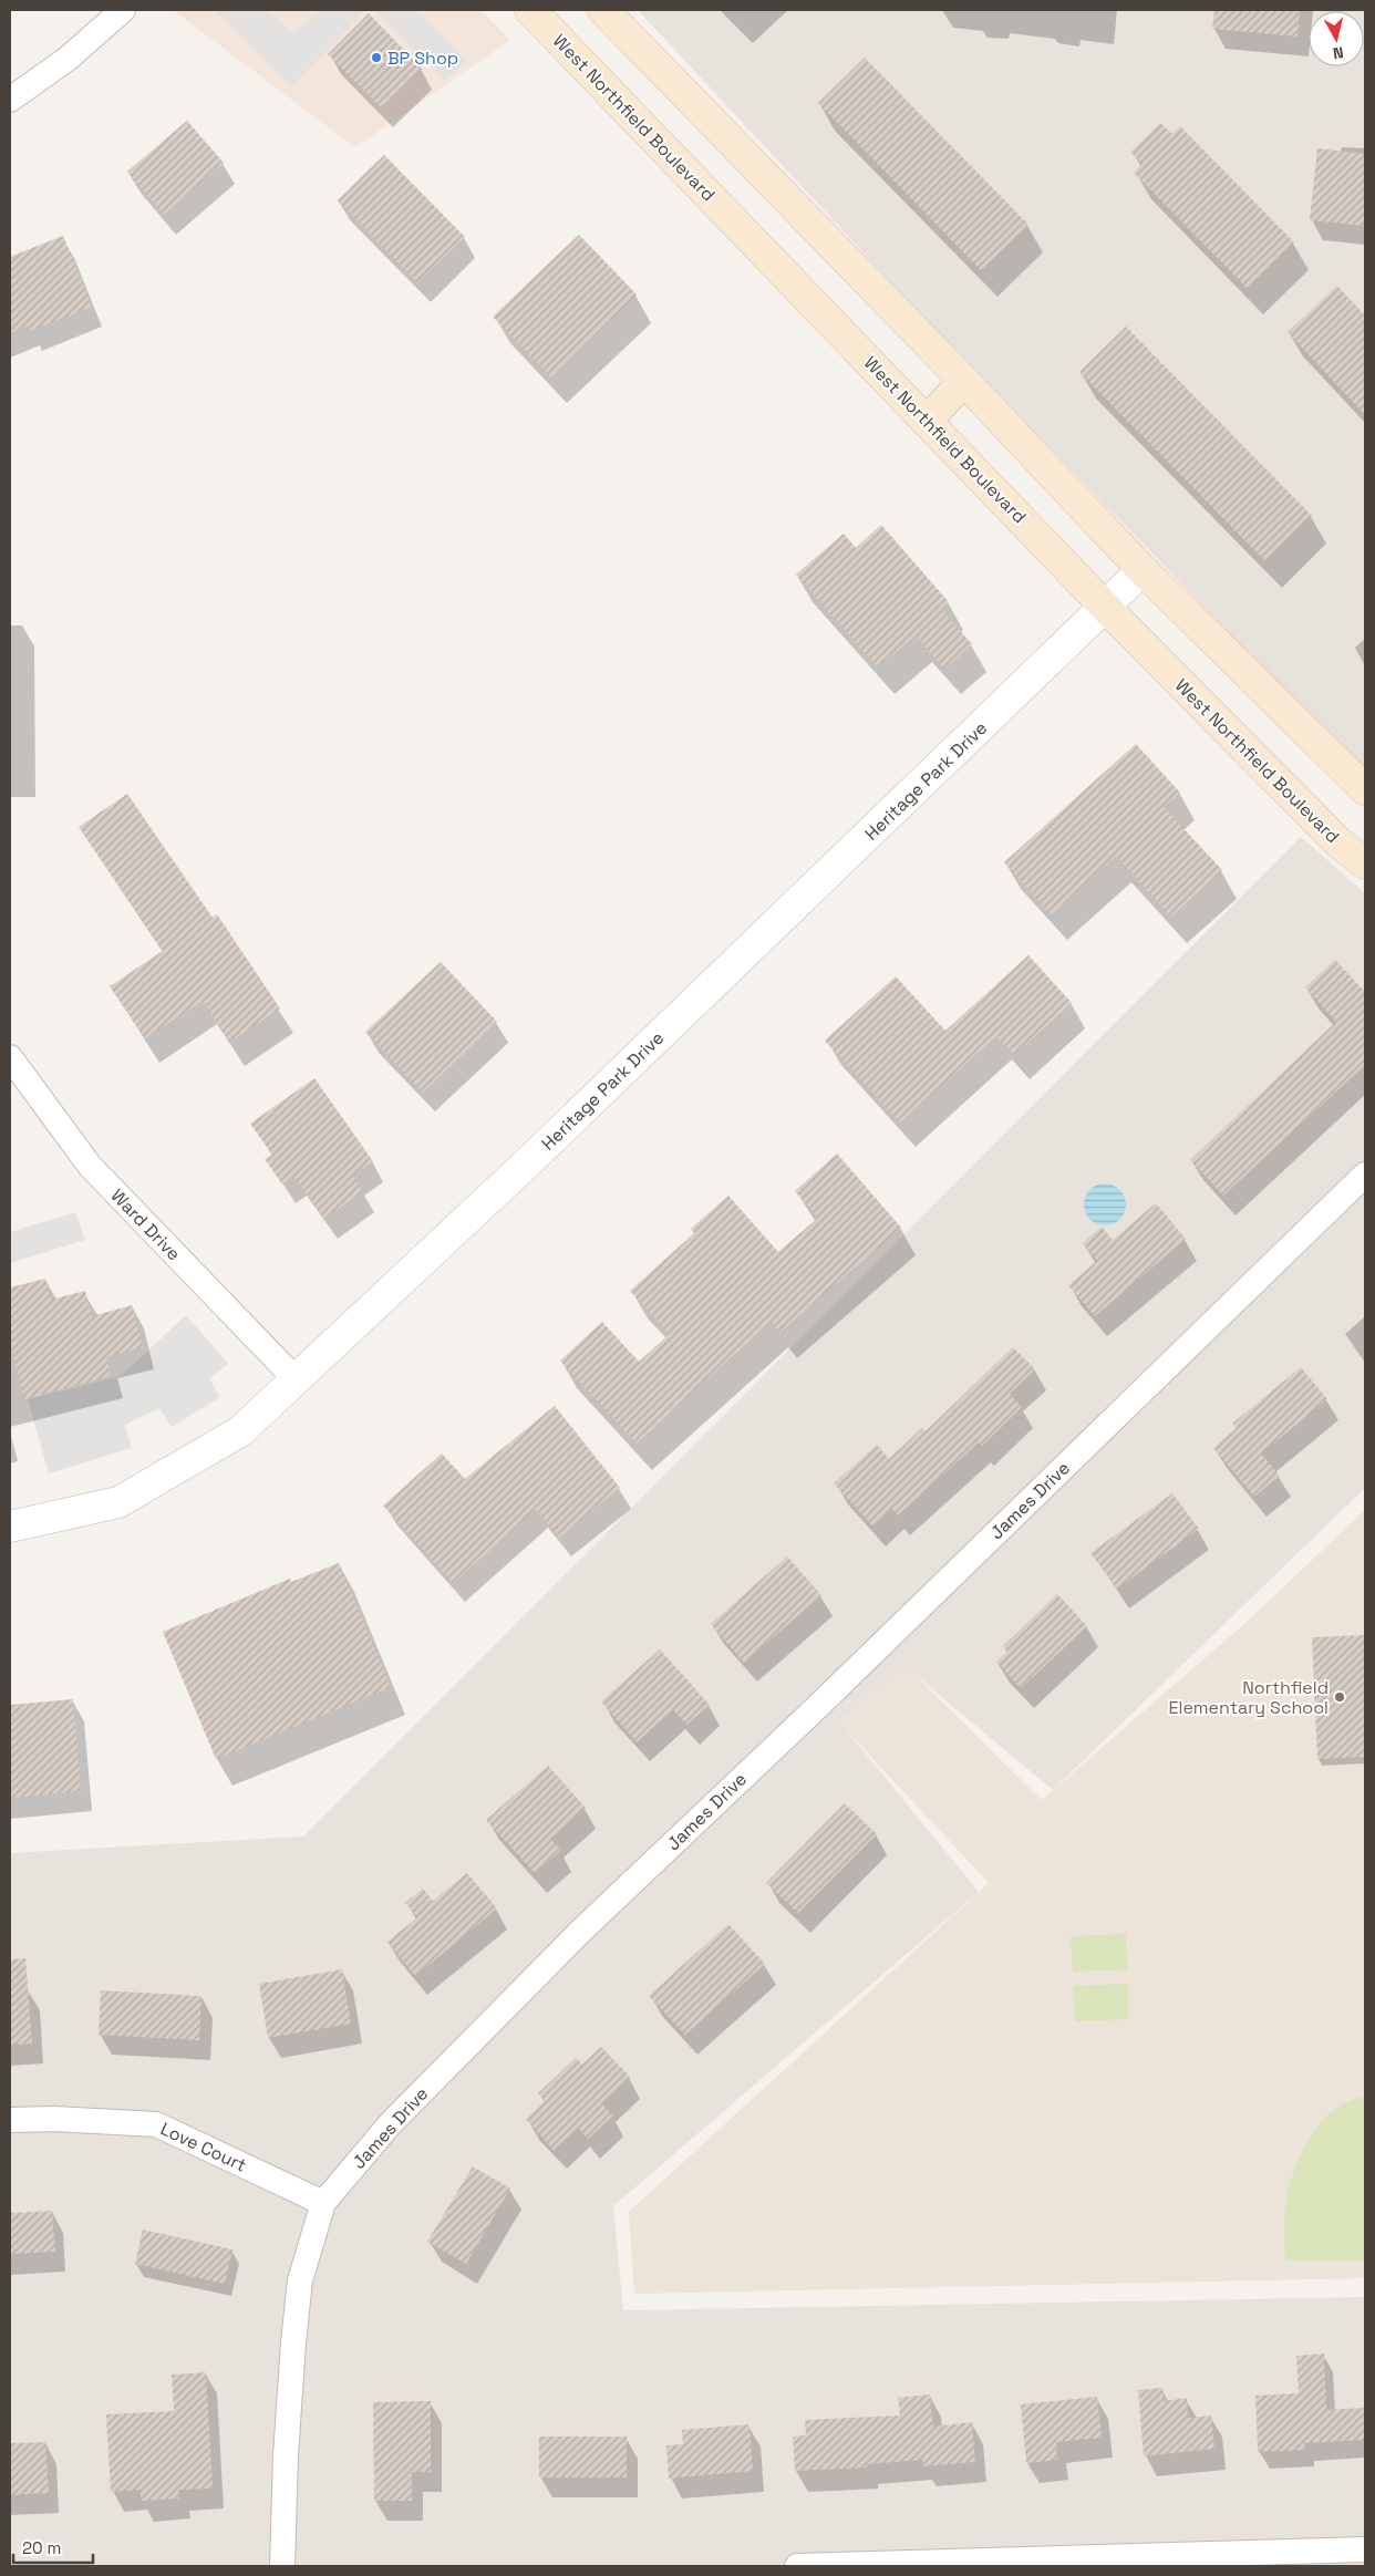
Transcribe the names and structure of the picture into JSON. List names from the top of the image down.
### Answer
{
  "streets": {
    "main road": ["West Northfield Boulevard"],
    "street": [
      "Heritage Park Drive",
      "Ward Drive",
      "James Drive",
      "Love Court"
    ]
  },
  "crossings": [
    ["West Northfield Boulevard", "Heritage Park Drive"],
    ["Heritage Park Drive", "Ward Drive"],
    ["James Drive", "Love Court"]
  ],
  "places": ["BP Shop", "Northfield Elementary School"],
  "scale_bar": "20 m",
  "north": "bottom"
}
